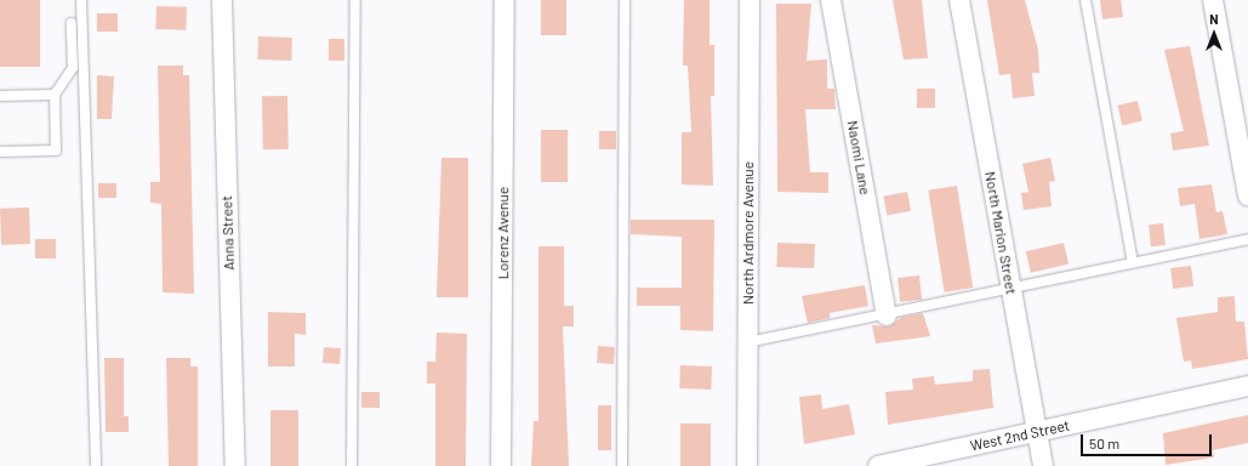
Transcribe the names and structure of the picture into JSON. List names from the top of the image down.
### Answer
{
  "streets": {
    "street": [
      "Naomi Lane",
      "Anna Street",
      "Lorenz Avenue",
      "North Ardmore Avenue",
      "North Marion Street",
      "West 2nd Street"
    ]
  },
  "crossings": [
    ["North Marion Street", "West 2nd Street"]
  ],
  "scale_bar": "50 m",
  "north": "top"
}
